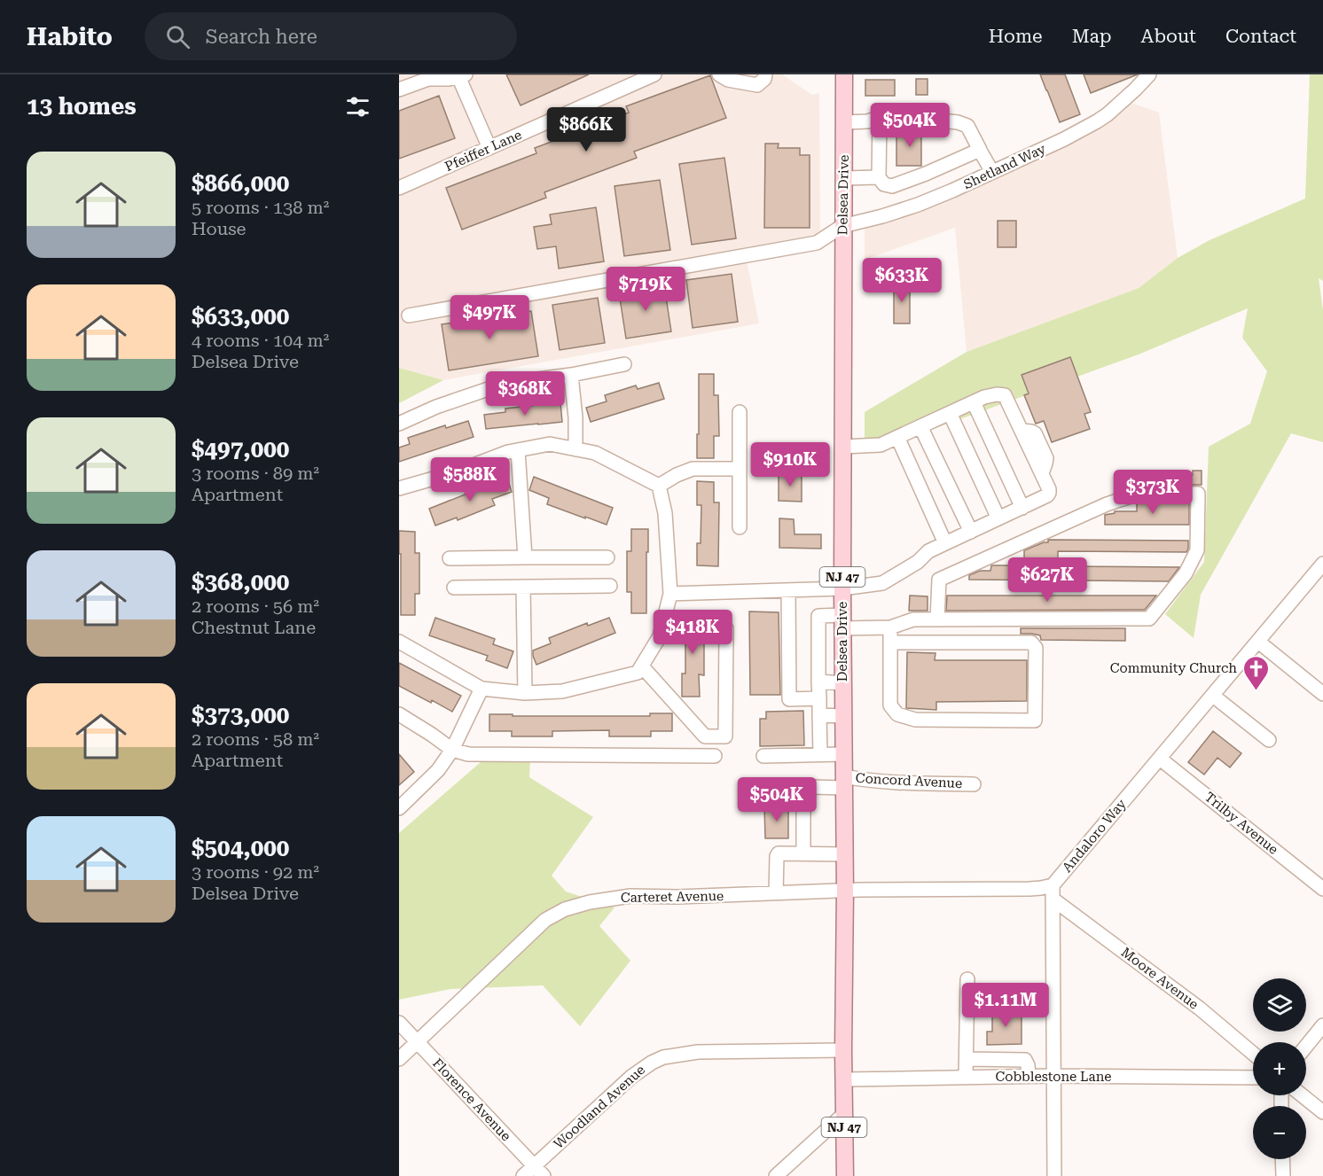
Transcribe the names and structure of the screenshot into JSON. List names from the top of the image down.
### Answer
{
  "streets": {
    "main road": ["Delsea Drive", "NJ 47"],
    "street": [
      "Pfeiffer Lane",
      "Shetland Way",
      "Concord Avenue",
      "Trilby Avenue",
      "Andaloro Way",
      "Carteret Avenue",
      "Moore Avenue",
      "Cobblestone Lane",
      "Florence Avenue",
      "Woodland Avenue"
    ]
  },
  "crossings": [
    ["Shetland Way", "Delsea Drive"],
    ["Delsea Drive", "Concord Avenue"],
    ["Delsea Drive", "Carteret Avenue"],
    ["Delsea Drive", "Cobblestone Lane"],
    ["Delsea Drive", "Woodland Avenue"],
    ["Trilby Avenue", "Andaloro Way"],
    ["Andaloro Way", "Moore Avenue"],
    ["Andaloro Way", "Cobblestone Lane"],
    ["Carteret Avenue", "Florence Avenue"],
    ["Florence Avenue", "Woodland Avenue"]
  ],
  "places": {
    "church": ["Community Church"]
  },
  "page": {
    "header": "Habito",
    "search": "Search here",
    "nav": [
      "Home",
      "Map",
      "About",
      "Contact"
    ],
    "heading": "13 homes",
    "price": [
      "$504K",
      "$866K",
      "$633K",
      "$719K",
      "$497K",
      "$368K",
      "$910K",
      "$588K",
      "$373K",
      "$627K",
      "$418K",
      "$504K",
      "$1.11M"
    ],
    "list": [
      {
        "name": "$866,000",
        "note": "5 rooms · 138 m² · House"
      },
      {
        "name": "$633,000",
        "note": "4 rooms · 104 m² · Delsea Drive"
      },
      {
        "name": "$497,000",
        "note": "3 rooms · 89 m² · Apartment"
      },
      {
        "name": "$368,000",
        "note": "2 rooms · 56 m² · Chestnut Lane"
      },
      {
        "name": "$373,000",
        "note": "2 rooms · 58 m² · Apartment"
      },
      {
        "name": "$504,000",
        "note": "3 rooms · 92 m² · Delsea Drive"
      }
    ],
    "map_buttons": ["+", "−"]
  }
}
